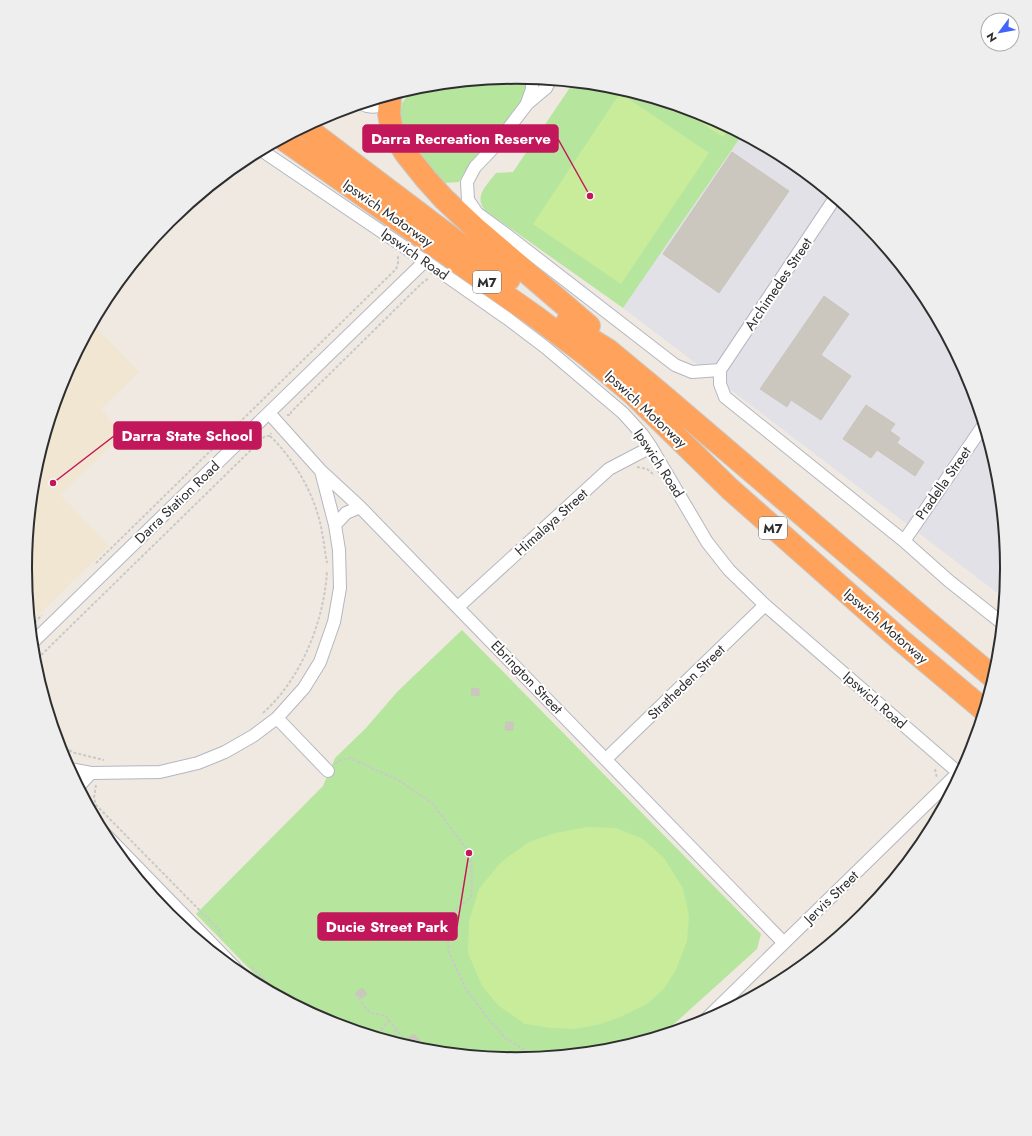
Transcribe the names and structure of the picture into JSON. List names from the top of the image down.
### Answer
{
  "streets": {
    "highway": ["Ipswich Motorway", "M7"],
    "street": [
      "Ipswich Road",
      "Archimedes Street",
      "Pradella Street",
      "Darra Station Road",
      "Himalaya Street",
      "Ebrington Street",
      "Stratheden Street",
      "Jervis Street"
    ]
  },
  "crossings": [
    ["Ipswich Road", "Darra Station Road"],
    ["Ipswich Road", "Himalaya Street"],
    ["Ipswich Road", "Stratheden Street"],
    ["Darra Station Road", "Ebrington Street"],
    ["Himalaya Street", "Ebrington Street"],
    ["Ebrington Street", "Stratheden Street"],
    ["Ebrington Street", "Jervis Street"]
  ],
  "places": ["Darra Recreation Reserve", "Darra State School", "Ducie Street Park"],
  "north": "bottom left"
}
